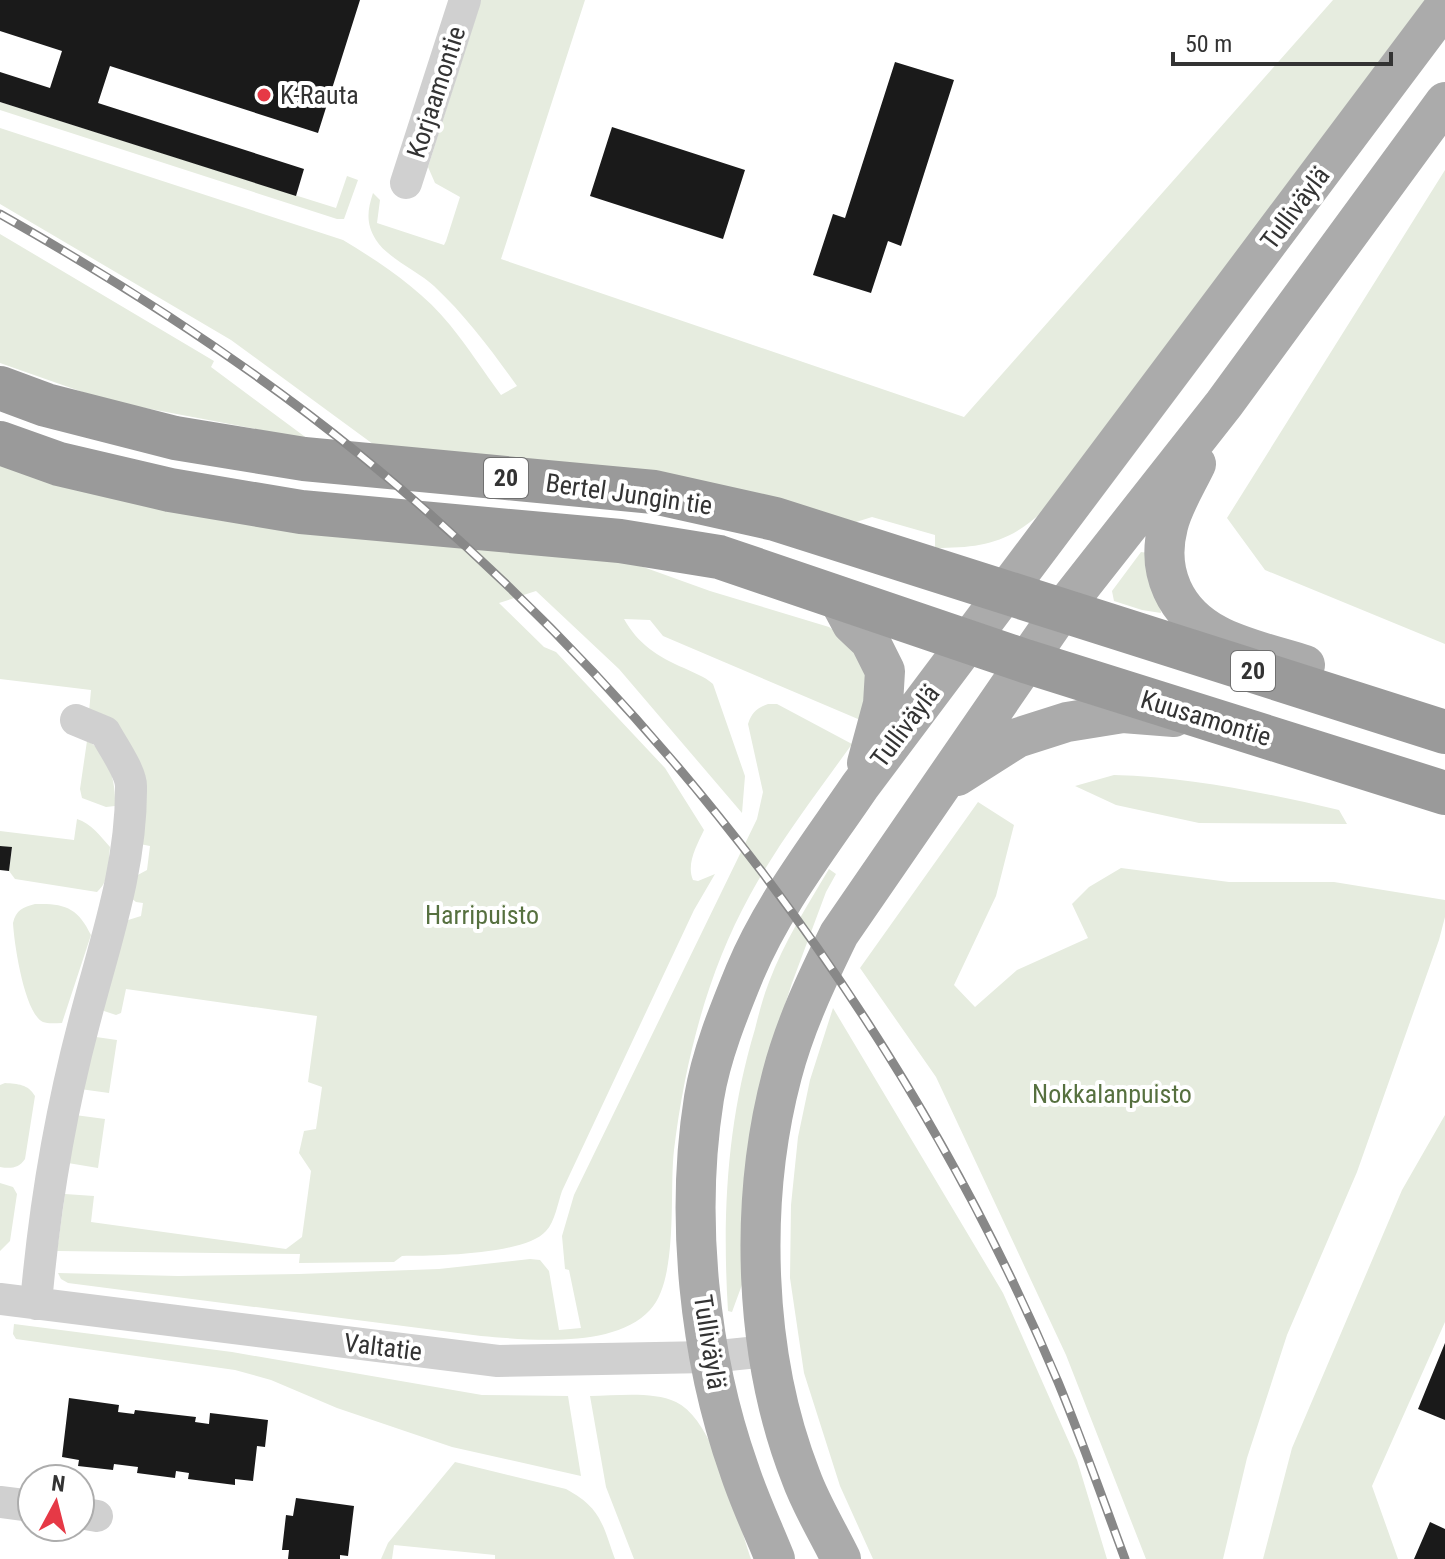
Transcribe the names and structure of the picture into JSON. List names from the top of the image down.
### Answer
{
  "streets": {
    "highway": ["20", "Bertel Jungin tie", "Kuusamontie"],
    "main road": ["Tulliväylä"],
    "street": ["Korjaamontie", "Valtatie"]
  },
  "crossings": [
    ["Tulliväylä", "20"],
    ["Tulliväylä", "Bertel Jungin tie"],
    ["Tulliväylä", "Kuusamontie"],
    ["Tulliväylä", "Valtatie"],
    ["20", "Bertel Jungin tie"],
    ["Bertel Jungin tie", "Kuusamontie"]
  ],
  "parks": ["Harripuisto", "Nokkalanpuisto"],
  "places": ["K-Rauta"],
  "scale_bar": "50 m",
  "north": "top"
}
